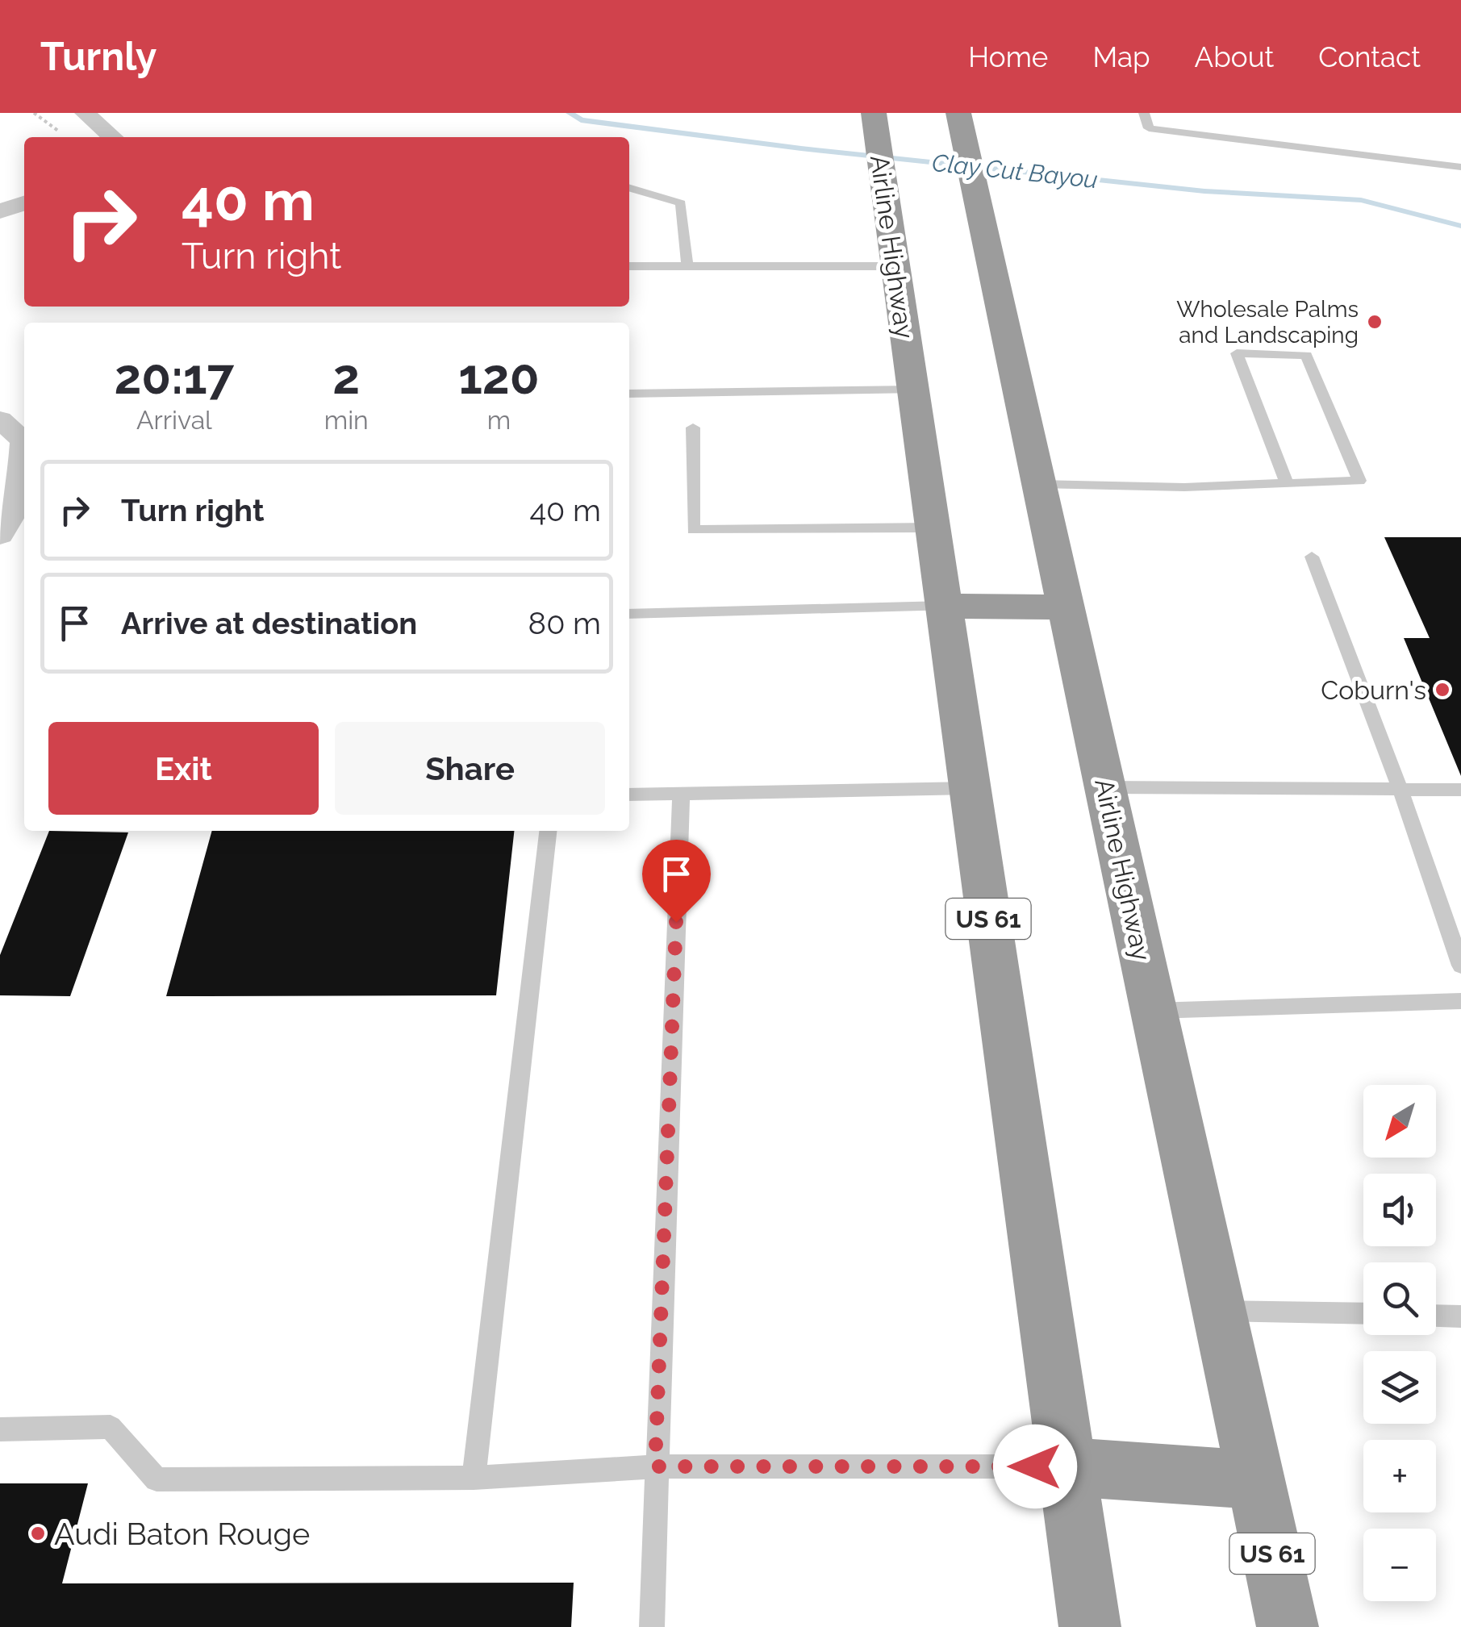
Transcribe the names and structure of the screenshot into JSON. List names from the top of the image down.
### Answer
{
  "streets": {
    "highway": ["Airline Highway", "US 61"]
  },
  "water": ["Clay Cut Bayou"],
  "places": ["Wholesale Palms and Landscaping", "Coburn's", "Audi Baton Rouge"],
  "north": "bottom left",
  "page": {
    "header": "Turnly",
    "nav": [
      "Home",
      "Map",
      "About",
      "Contact"
    ],
    "turn": ["40 m", "Turn right"],
    "eta": [
      "20:17",
      "Arrival",
      "2",
      "min",
      "120",
      "m"
    ],
    "list": [
      {
        "name": "Turn right",
        "value": "40 m"
      },
      {
        "name": "Arrive at destination",
        "value": "80 m"
      }
    ],
    "buttons": ["Exit", "Share"],
    "map_buttons": ["+", "−"]
  }
}
